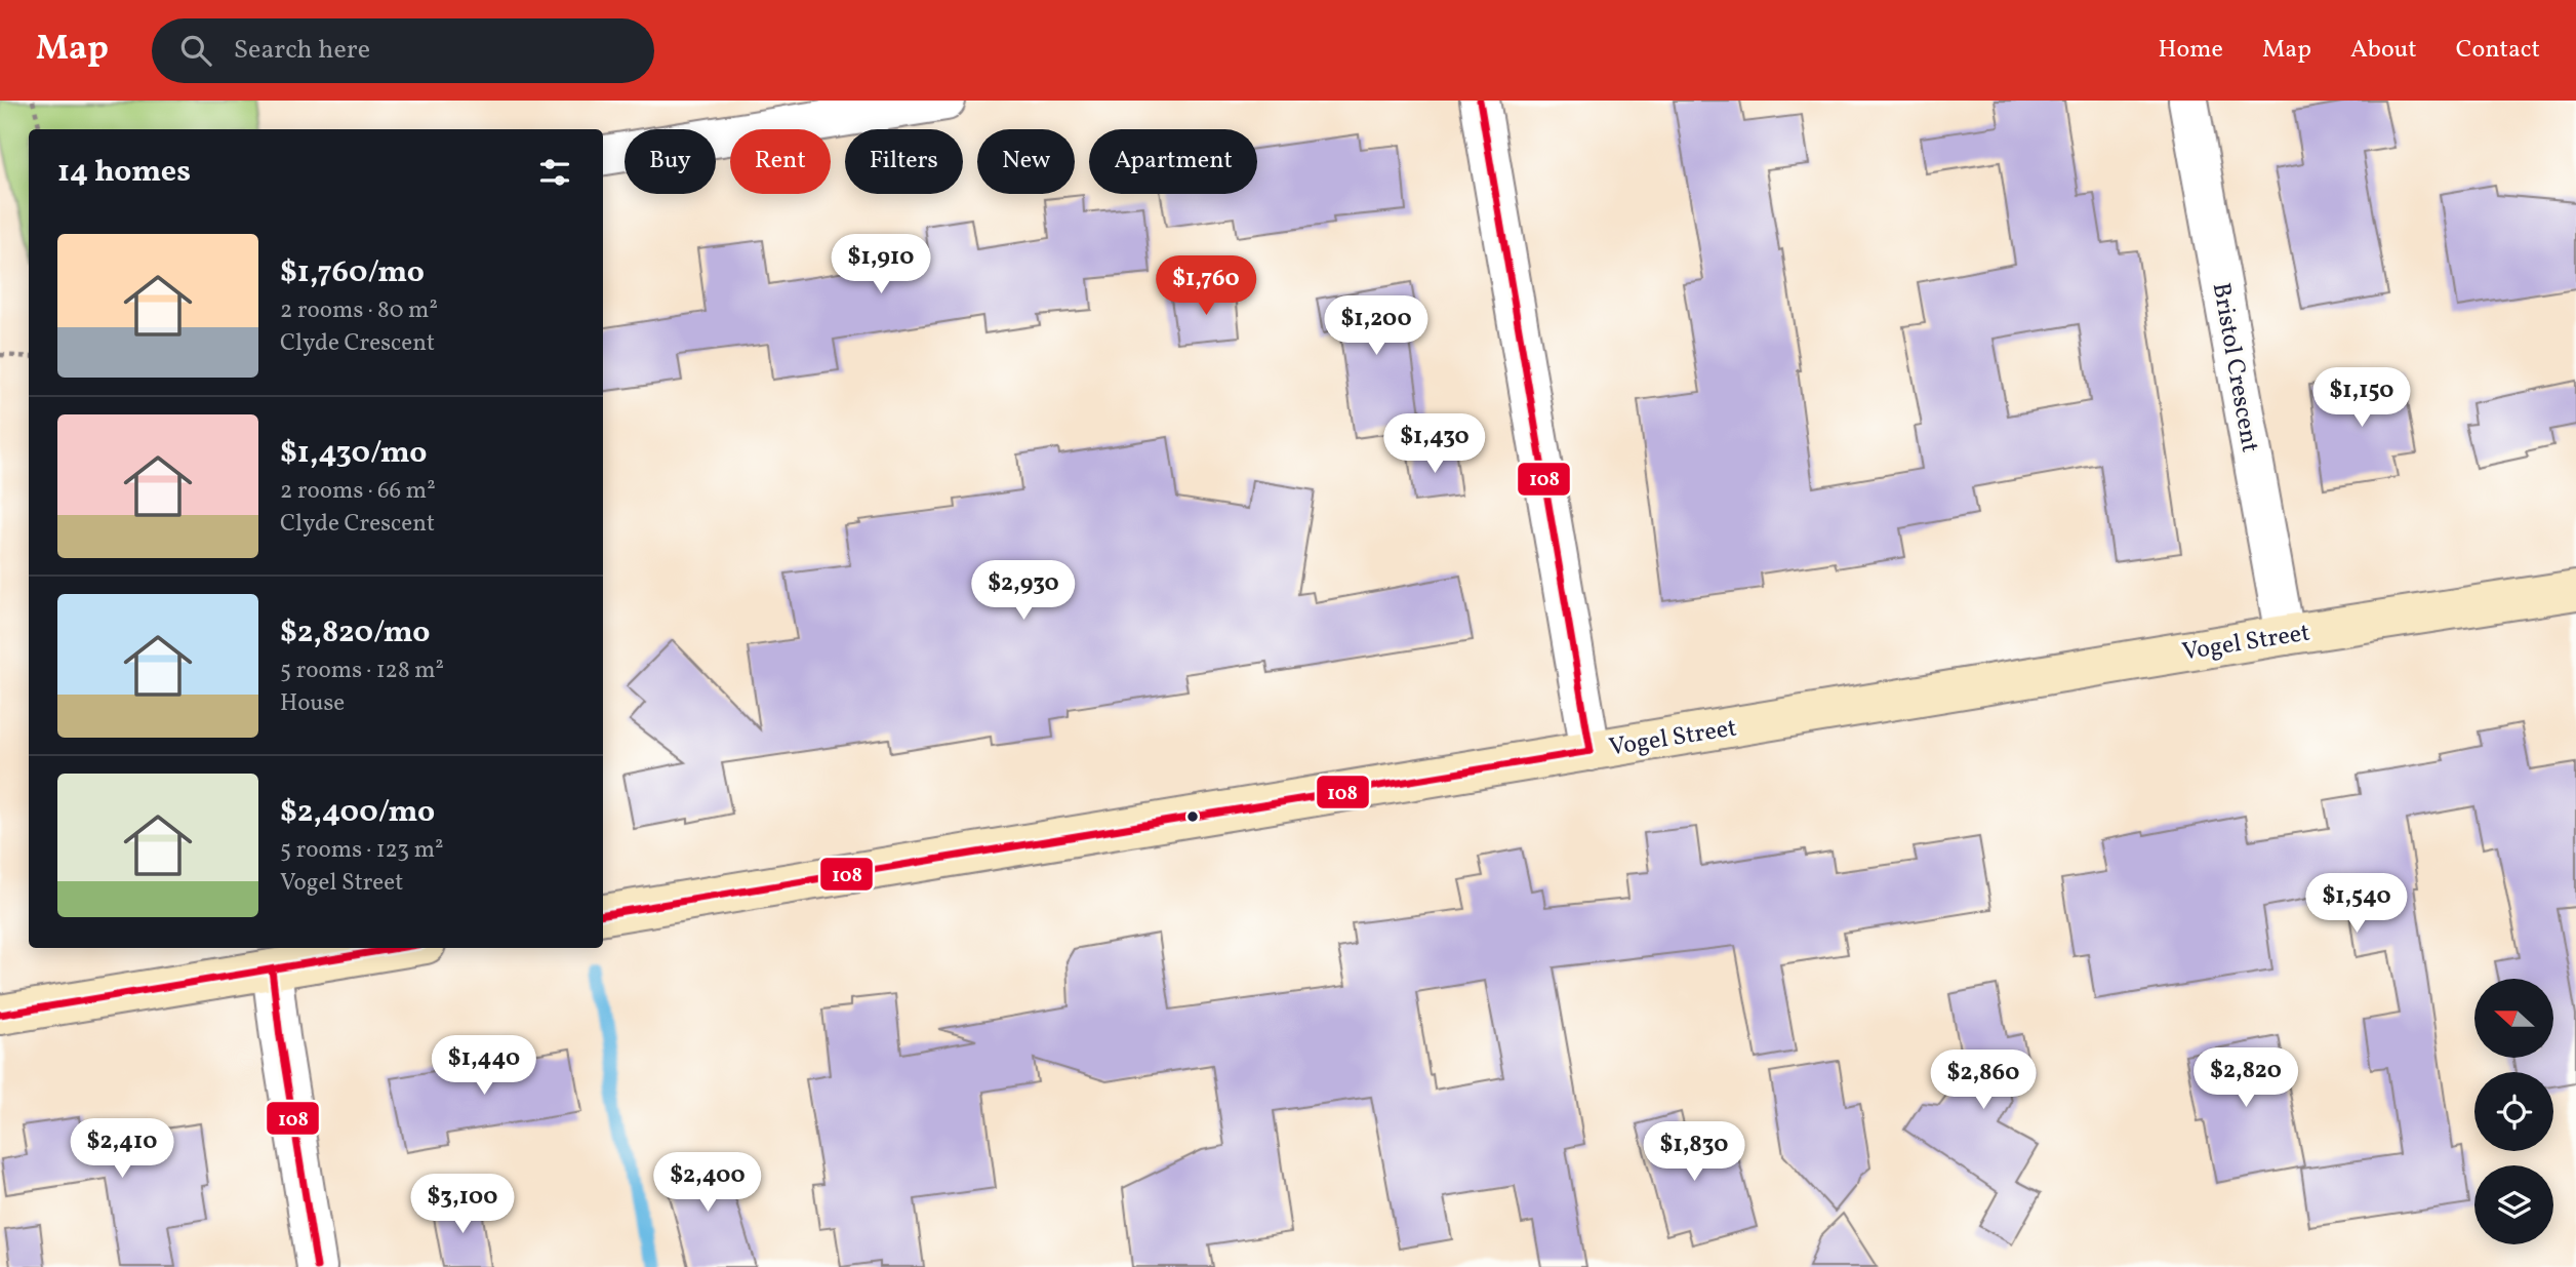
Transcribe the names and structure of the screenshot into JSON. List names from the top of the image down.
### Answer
{
  "streets": {
    "main road": ["Vogel Street"],
    "street": ["Bristol Crescent"]
  },
  "crossings": [
    ["Bristol Crescent", "Vogel Street"]
  ],
  "lines": ["transit line 108"],
  "north": "left",
  "page": {
    "header": "Map",
    "search": "Search here",
    "nav": [
      "Home",
      "Map",
      "About",
      "Contact"
    ],
    "chip": [
      "Buy",
      "Rent",
      "Filters",
      "New",
      "Apartment"
    ],
    "heading": "14 homes",
    "list": [
      {
        "name": "$1,760/mo",
        "note": "2 rooms · 80 m² · Clyde Crescent"
      },
      {
        "name": "$1,430/mo",
        "note": "2 rooms · 66 m² · Clyde Crescent"
      },
      {
        "name": "$2,820/mo",
        "note": "5 rooms · 128 m² · House"
      },
      {
        "name": "$2,400/mo",
        "note": "5 rooms · 123 m² · Vogel Street"
      }
    ],
    "price": [
      "$1,910",
      "$1,760",
      "$1,200",
      "$1,150",
      "$1,430",
      "$2,930",
      "$1,540",
      "$1,440",
      "$2,820",
      "$2,860",
      "$2,410",
      "$1,830",
      "$2,400",
      "$3,100"
    ]
  }
}
